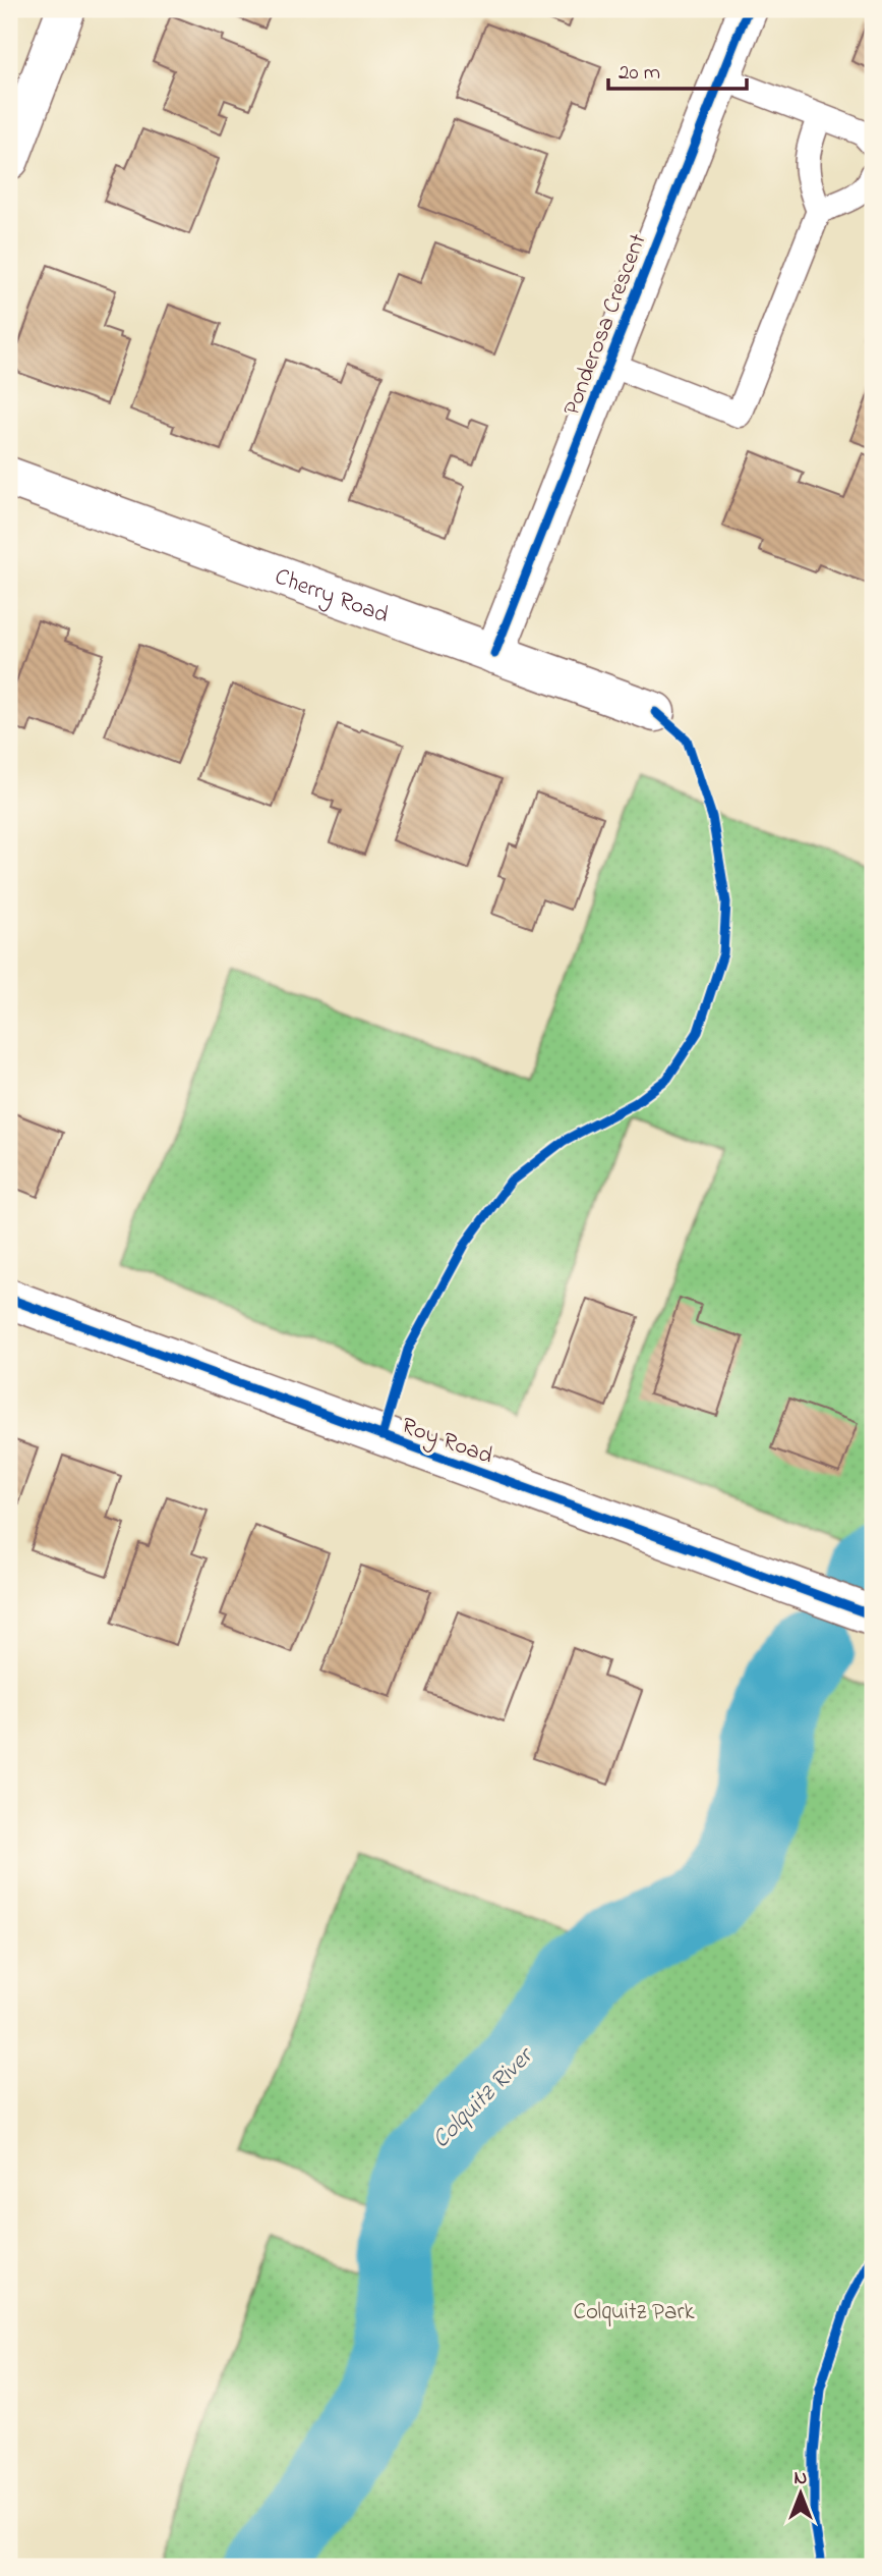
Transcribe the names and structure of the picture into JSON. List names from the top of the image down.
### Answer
{
  "streets": {
    "street": ["Ponderosa Crescent", "Cherry Road", "Roy Road"]
  },
  "crossings": [
    ["Ponderosa Crescent", "Cherry Road"]
  ],
  "water": ["Colquitz River"],
  "parks": ["Colquitz Park"],
  "scale_bar": "20 m",
  "north": "top"
}
